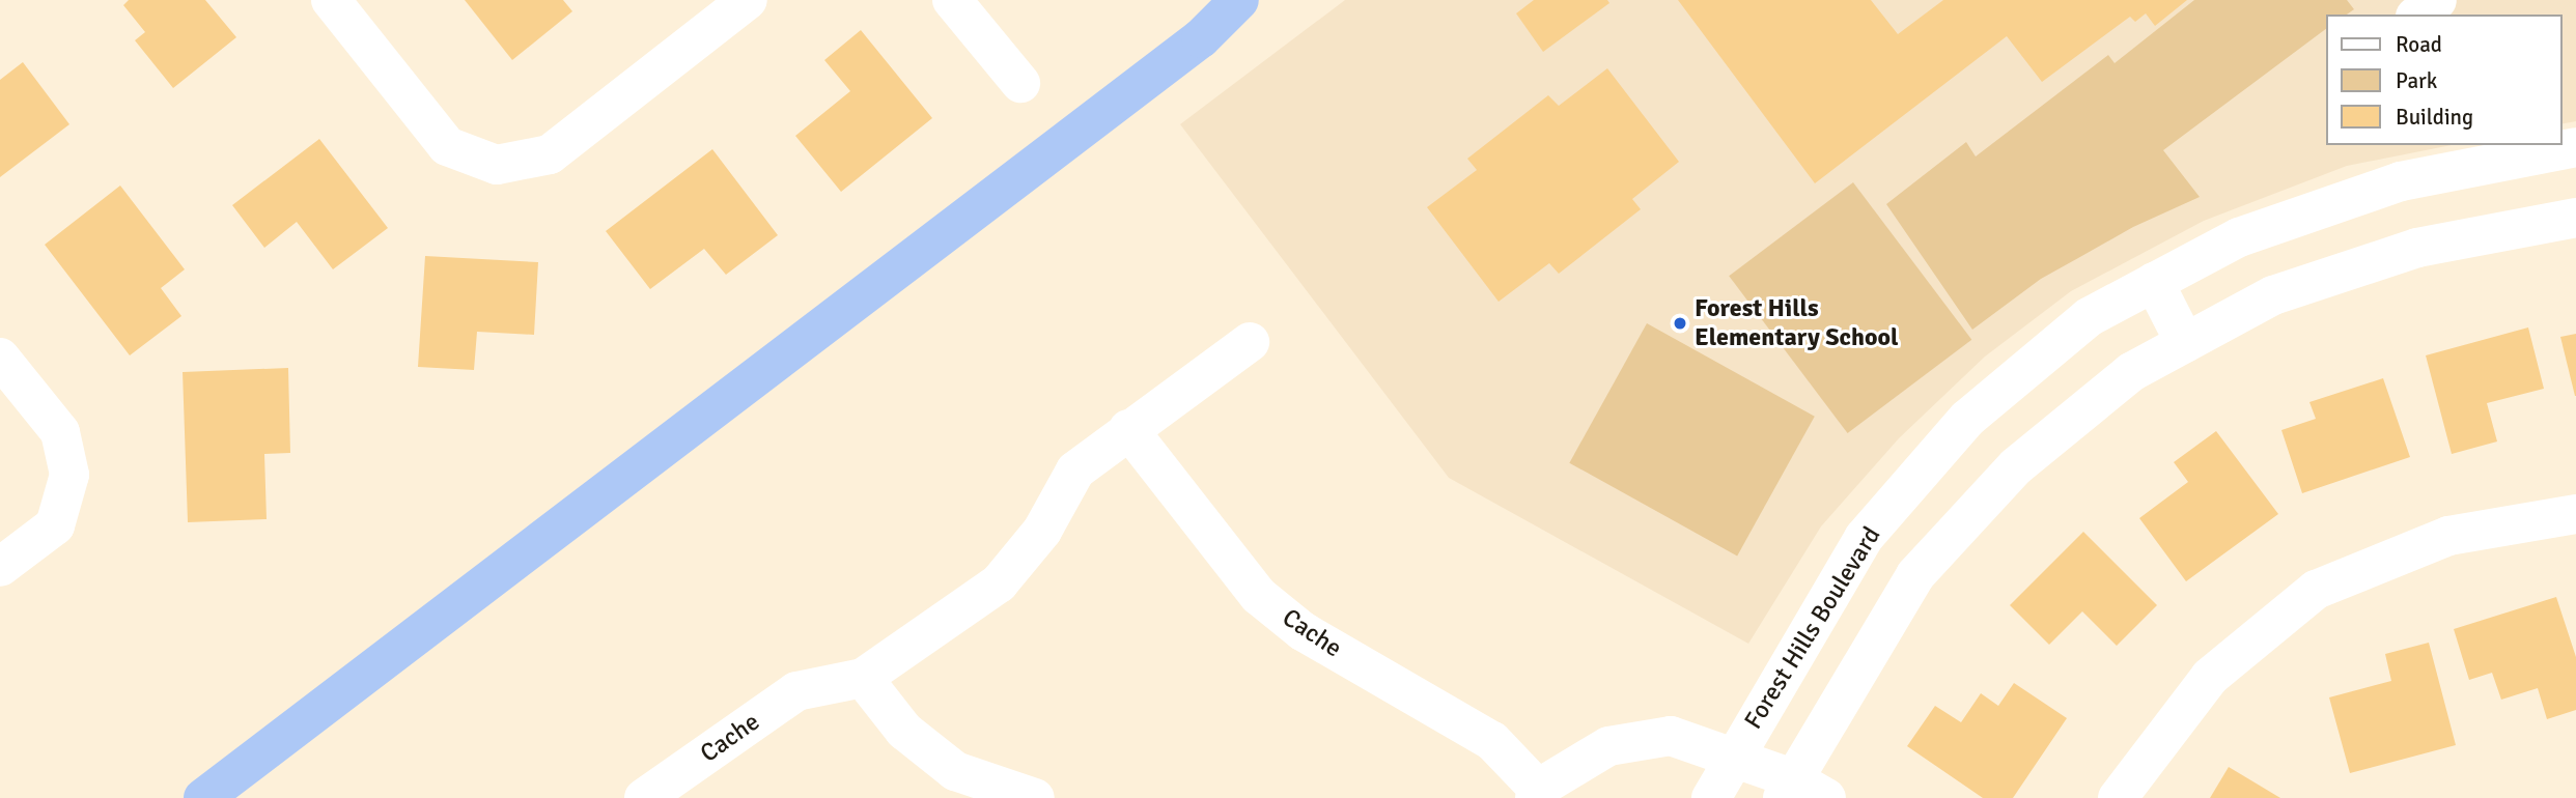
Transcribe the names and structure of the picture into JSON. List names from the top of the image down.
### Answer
{
  "streets": {
    "street": ["Forest Hills Boulevard", "Cache"]
  },
  "crossings": [
    ["Forest Hills Boulevard", "Cache"]
  ],
  "places": ["Forest Hills Elementary School"],
  "legend": ["Road", "Park", "Building"]
}
